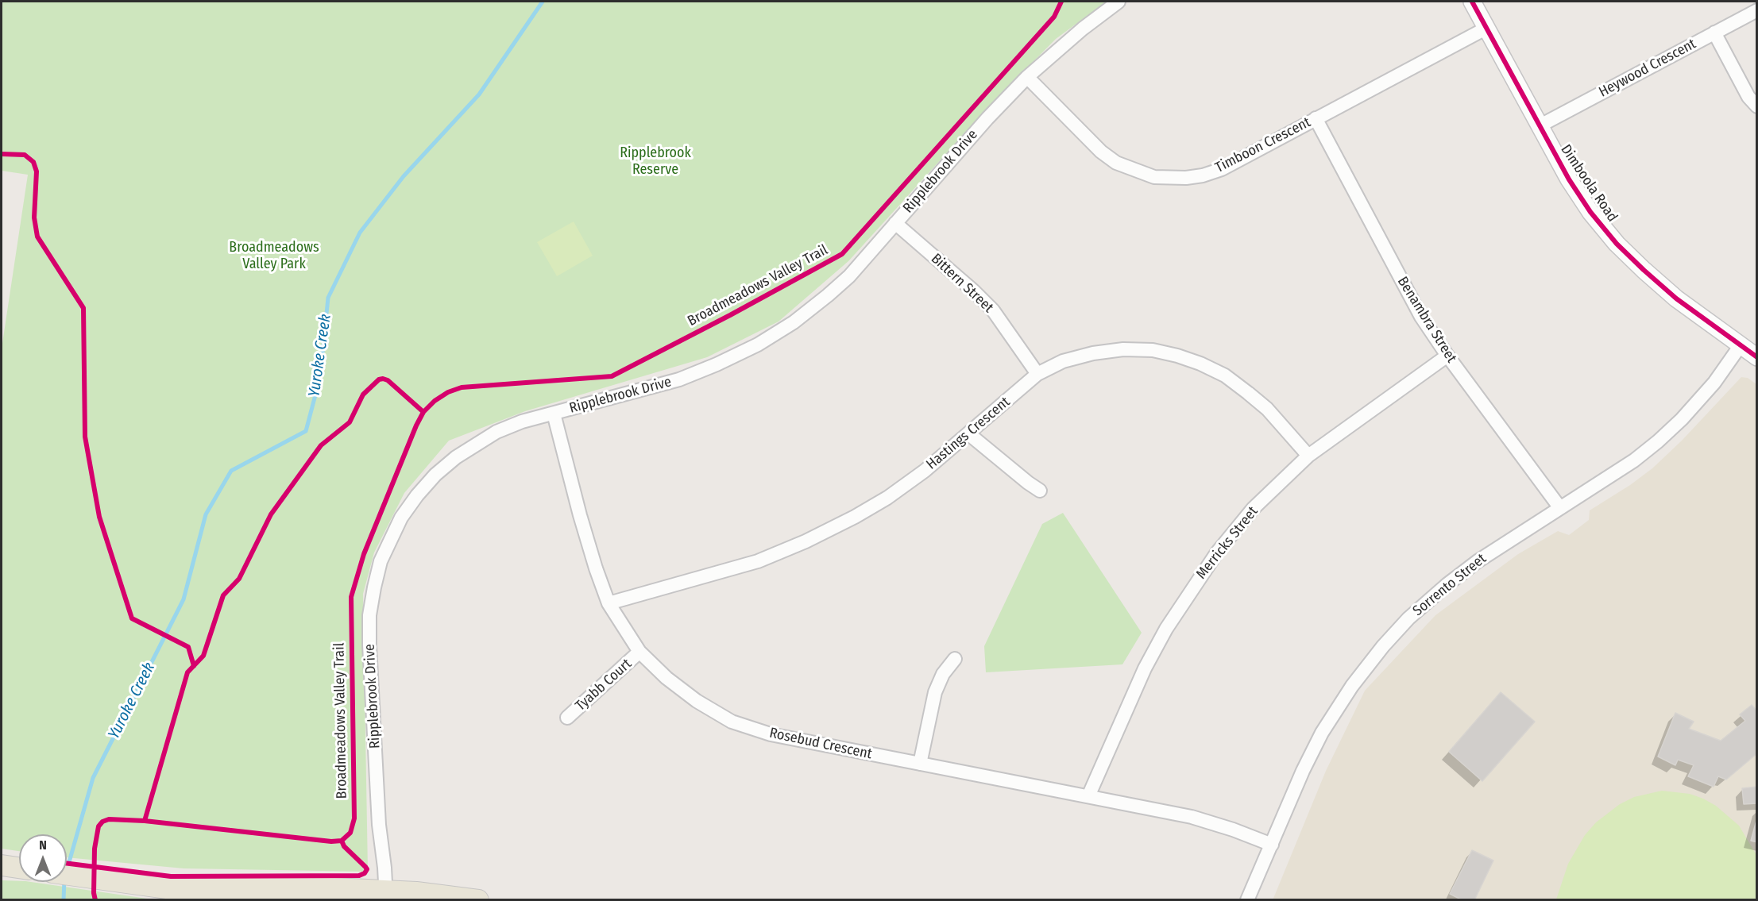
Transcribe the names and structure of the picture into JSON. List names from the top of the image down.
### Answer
{
  "streets": {
    "street": [
      "Heywood Crescent",
      "Timboon Crescent",
      "Ripplebrook Drive",
      "Dimboola Road",
      "Bittern Street",
      "Benambra Street",
      "Hastings Crescent",
      "Merricks Street",
      "Sorrento Street",
      "Tyabb Court",
      "Rosebud Crescent"
    ],
    "cycle path": ["Broadmeadows Valley Trail"]
  },
  "crossings": [
    ["Heywood Crescent", "Dimboola Road"],
    ["Timboon Crescent", "Ripplebrook Drive"],
    ["Timboon Crescent", "Dimboola Road"],
    ["Timboon Crescent", "Benambra Street"],
    ["Ripplebrook Drive", "Bittern Street"],
    ["Ripplebrook Drive", "Rosebud Crescent"],
    ["Dimboola Road", "Sorrento Street"],
    ["Bittern Street", "Hastings Crescent"],
    ["Benambra Street", "Merricks Street"],
    ["Benambra Street", "Sorrento Street"],
    ["Hastings Crescent", "Merricks Street"],
    ["Hastings Crescent", "Rosebud Crescent"],
    ["Merricks Street", "Rosebud Crescent"],
    ["Sorrento Street", "Rosebud Crescent"],
    ["Tyabb Court", "Rosebud Crescent"]
  ],
  "water": ["Yuroke Creek"],
  "parks": ["Ripplebrook Reserve", "Broadmeadows Valley Park"],
  "north": "top"
}
